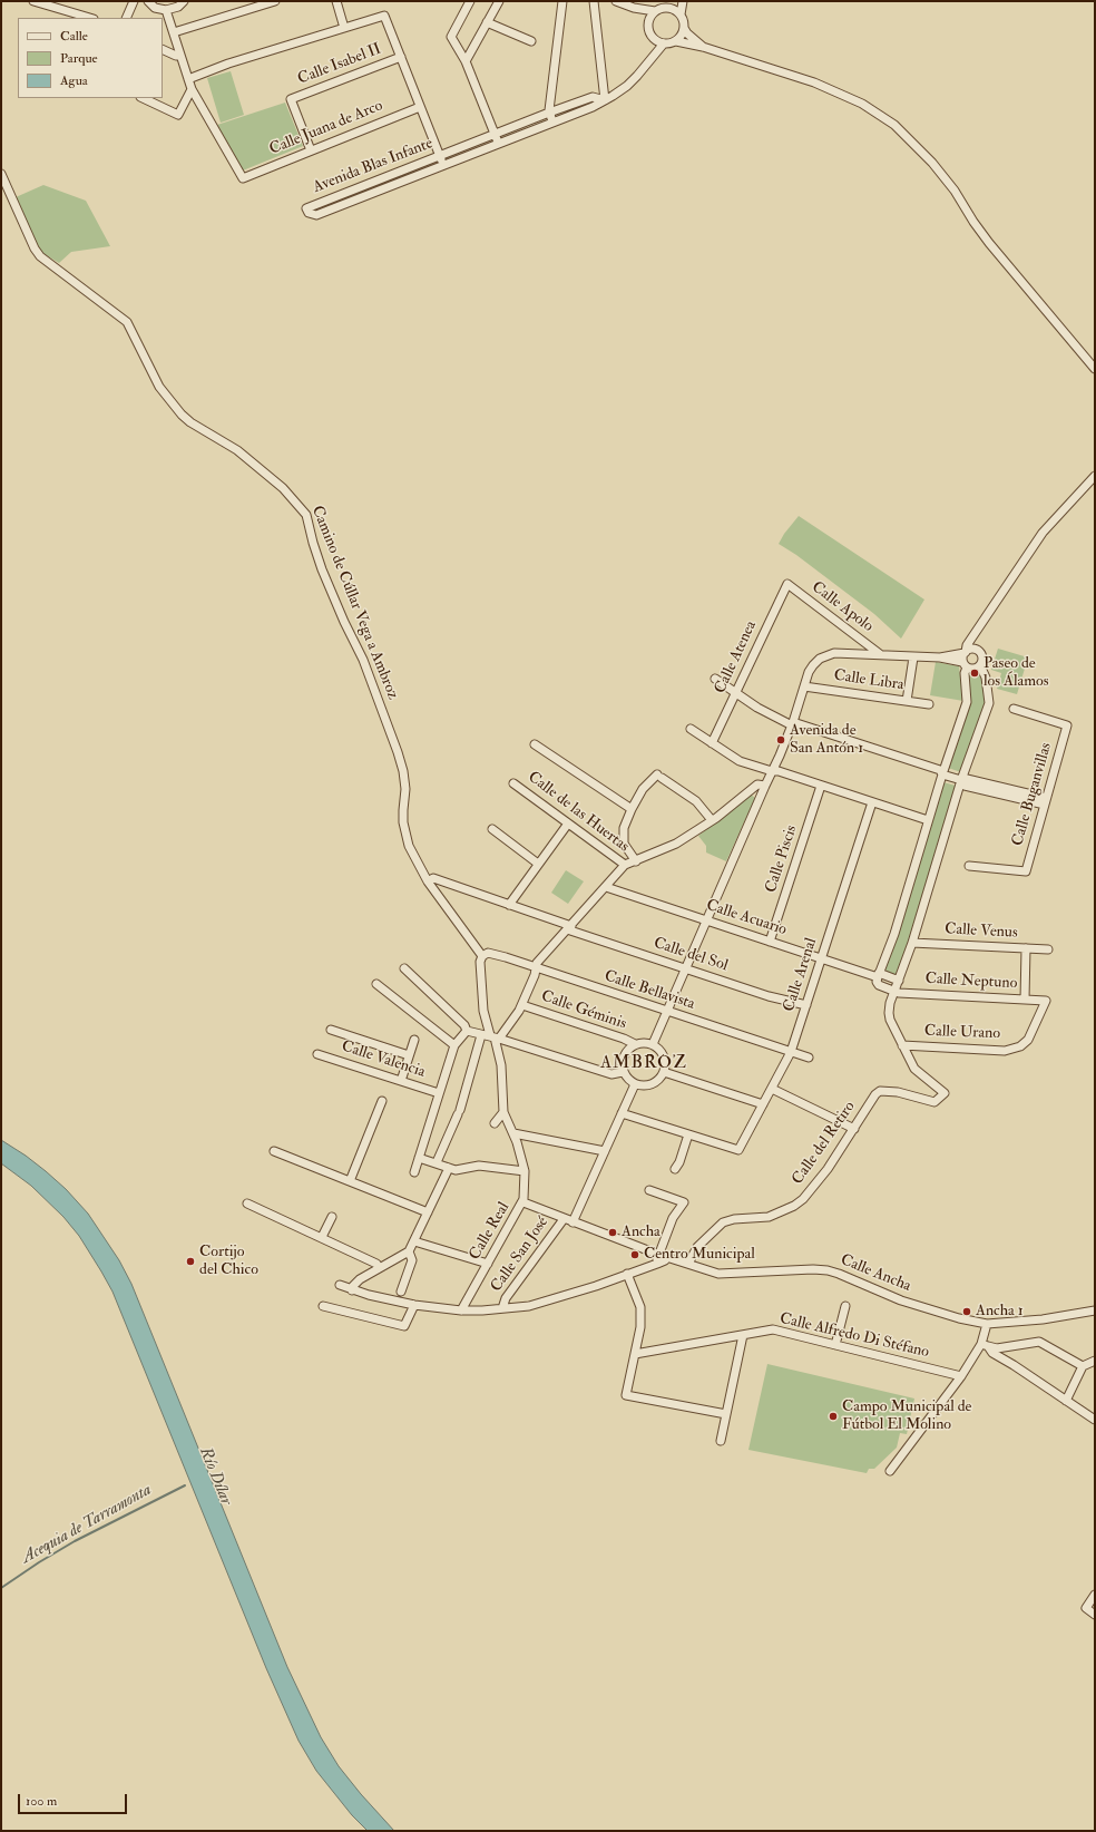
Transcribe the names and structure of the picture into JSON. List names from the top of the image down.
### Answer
{
  "streets": {
    "street": [
      "Calle Isabel II",
      "Calle Juana de Arco",
      "Avenida Blas Infante",
      "Camino de Cúllar Vega a Ambroz",
      "Calle Apolo",
      "Calle Atenea",
      "Calle Libra",
      "Calle Buganvillas",
      "Calle de las Huertas",
      "Calle Piscis",
      "Calle Acuario",
      "Calle Venus",
      "Calle del Sol",
      "Calle Arenal",
      "Calle Neptuno",
      "Calle Bellavista",
      "Calle Géminis",
      "Calle Urano",
      "Calle Valencia",
      "Calle del Retiro",
      "Calle Real",
      "Calle San José",
      "Calle Ancha",
      "Calle Alfredo Di Stéfano"
    ]
  },
  "crossings": [
    ["Calle Isabel II", "Calle Juana de Arco"],
    ["Camino de Cúllar Vega a Ambroz", "Calle del Sol"],
    ["Camino de Cúllar Vega a Ambroz", "Calle Bellavista"],
    ["Camino de Cúllar Vega a Ambroz", "Calle Real"],
    ["Calle Apolo", "Calle Atenea"],
    ["Calle Piscis", "Calle Acuario"],
    ["Calle Acuario", "Calle Arenal"],
    ["Calle del Sol", "Calle Arenal"],
    ["Calle Arenal", "Calle Bellavista"],
    ["Calle Neptuno", "Calle Urano"],
    ["Calle Bellavista", "Calle Real"],
    ["Calle Urano", "Calle del Retiro"],
    ["Calle del Retiro", "Calle Ancha"],
    ["Calle Real", "Calle Ancha"],
    ["Calle San José", "Calle Ancha"]
  ],
  "districts": ["AMBROZ"],
  "water": ["Río Dílar", "Acequia de Tarramonta"],
  "places": [
    "Paseo de los Álamos",
    "Avenida de San Antón 1",
    "Ancha",
    "Centro Municipal",
    "Cortijo del Chico",
    "Ancha 1",
    "Campo Municipal de Fútbol El Molino"
  ],
  "legend": ["Calle", "Parque", "Agua"],
  "scale_bar": "100 m"
}
